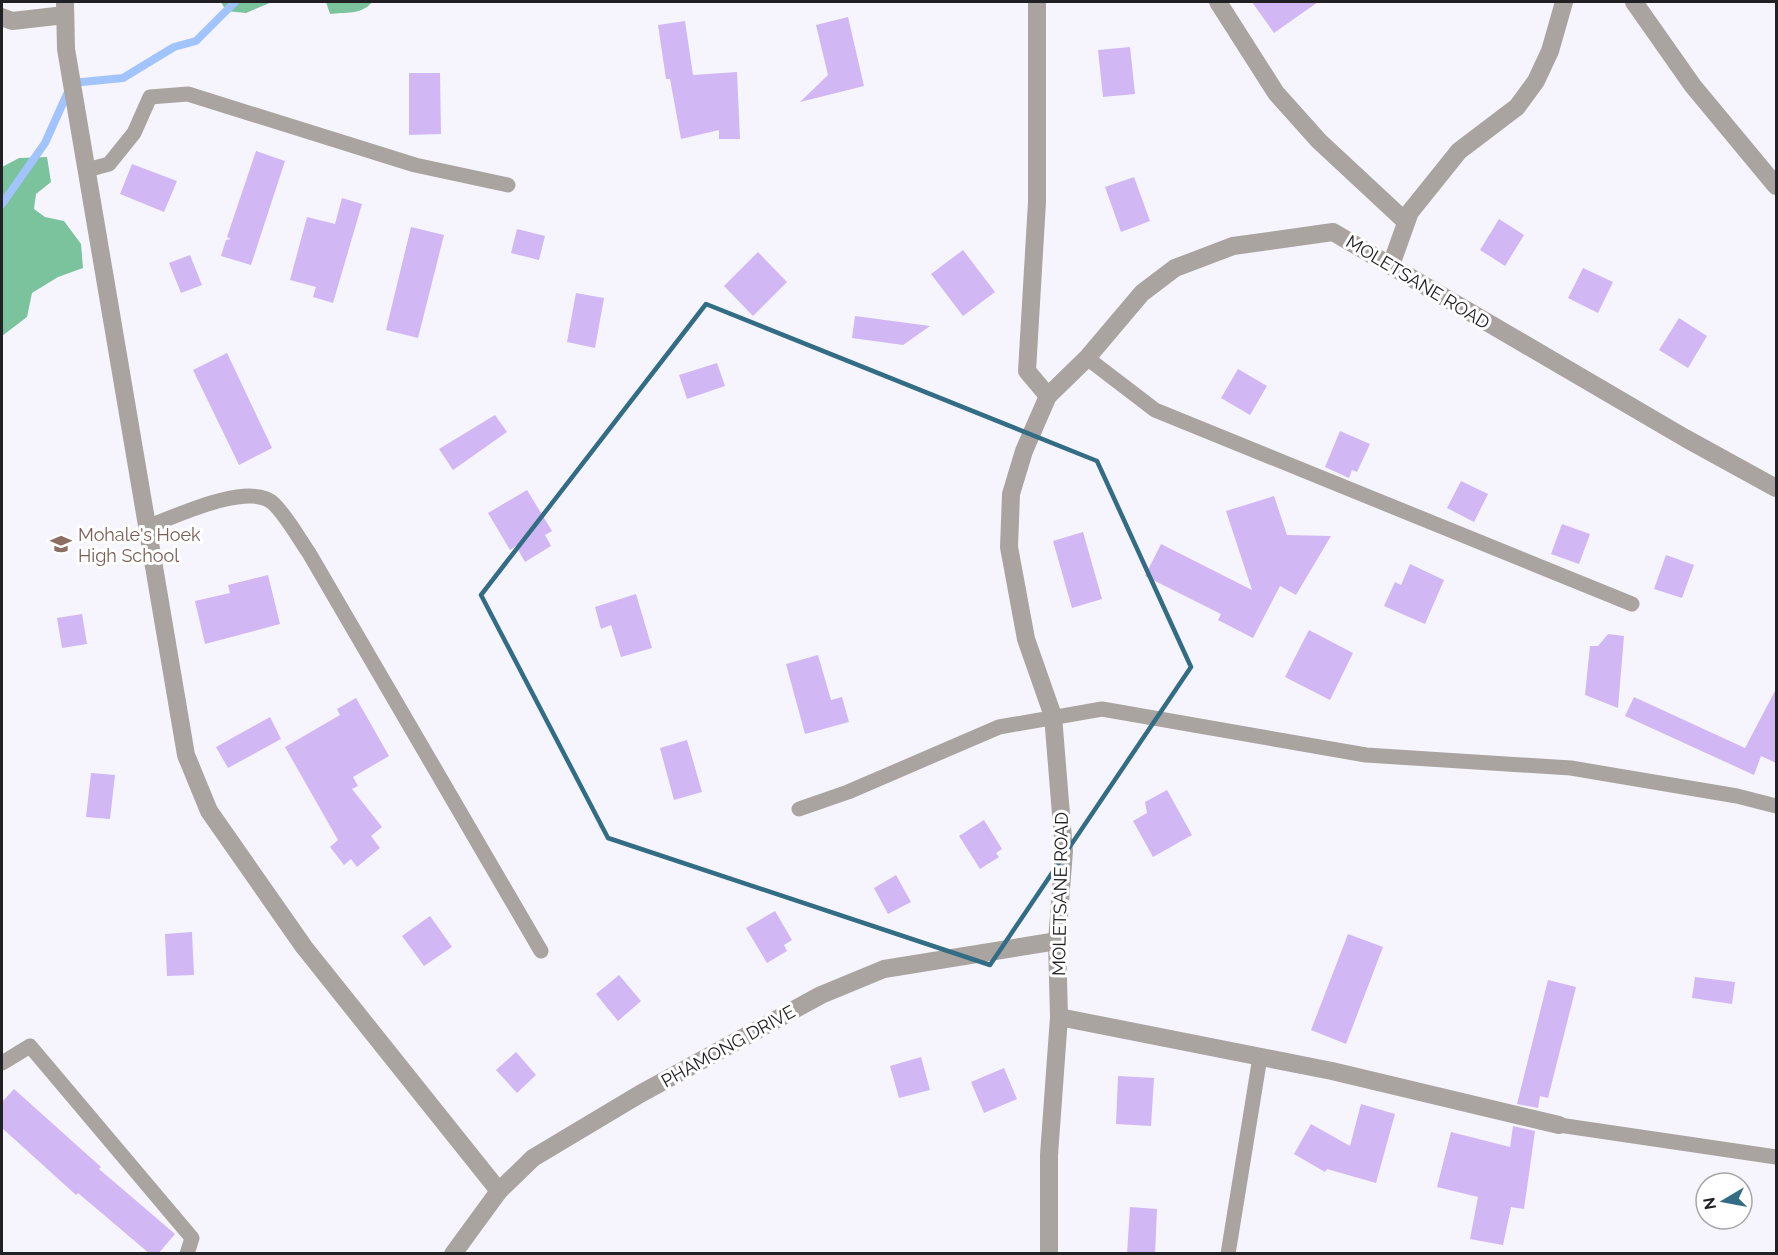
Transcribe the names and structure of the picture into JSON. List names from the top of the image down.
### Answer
{
  "streets": {
    "street": ["MOLETSANE ROAD", "PHAMONG DRIVE"]
  },
  "crossings": [
    ["MOLETSANE ROAD", "PHAMONG DRIVE"]
  ],
  "places": {
    "school or university": ["Mohale's Hoek High School"]
  },
  "north": "left"
}
